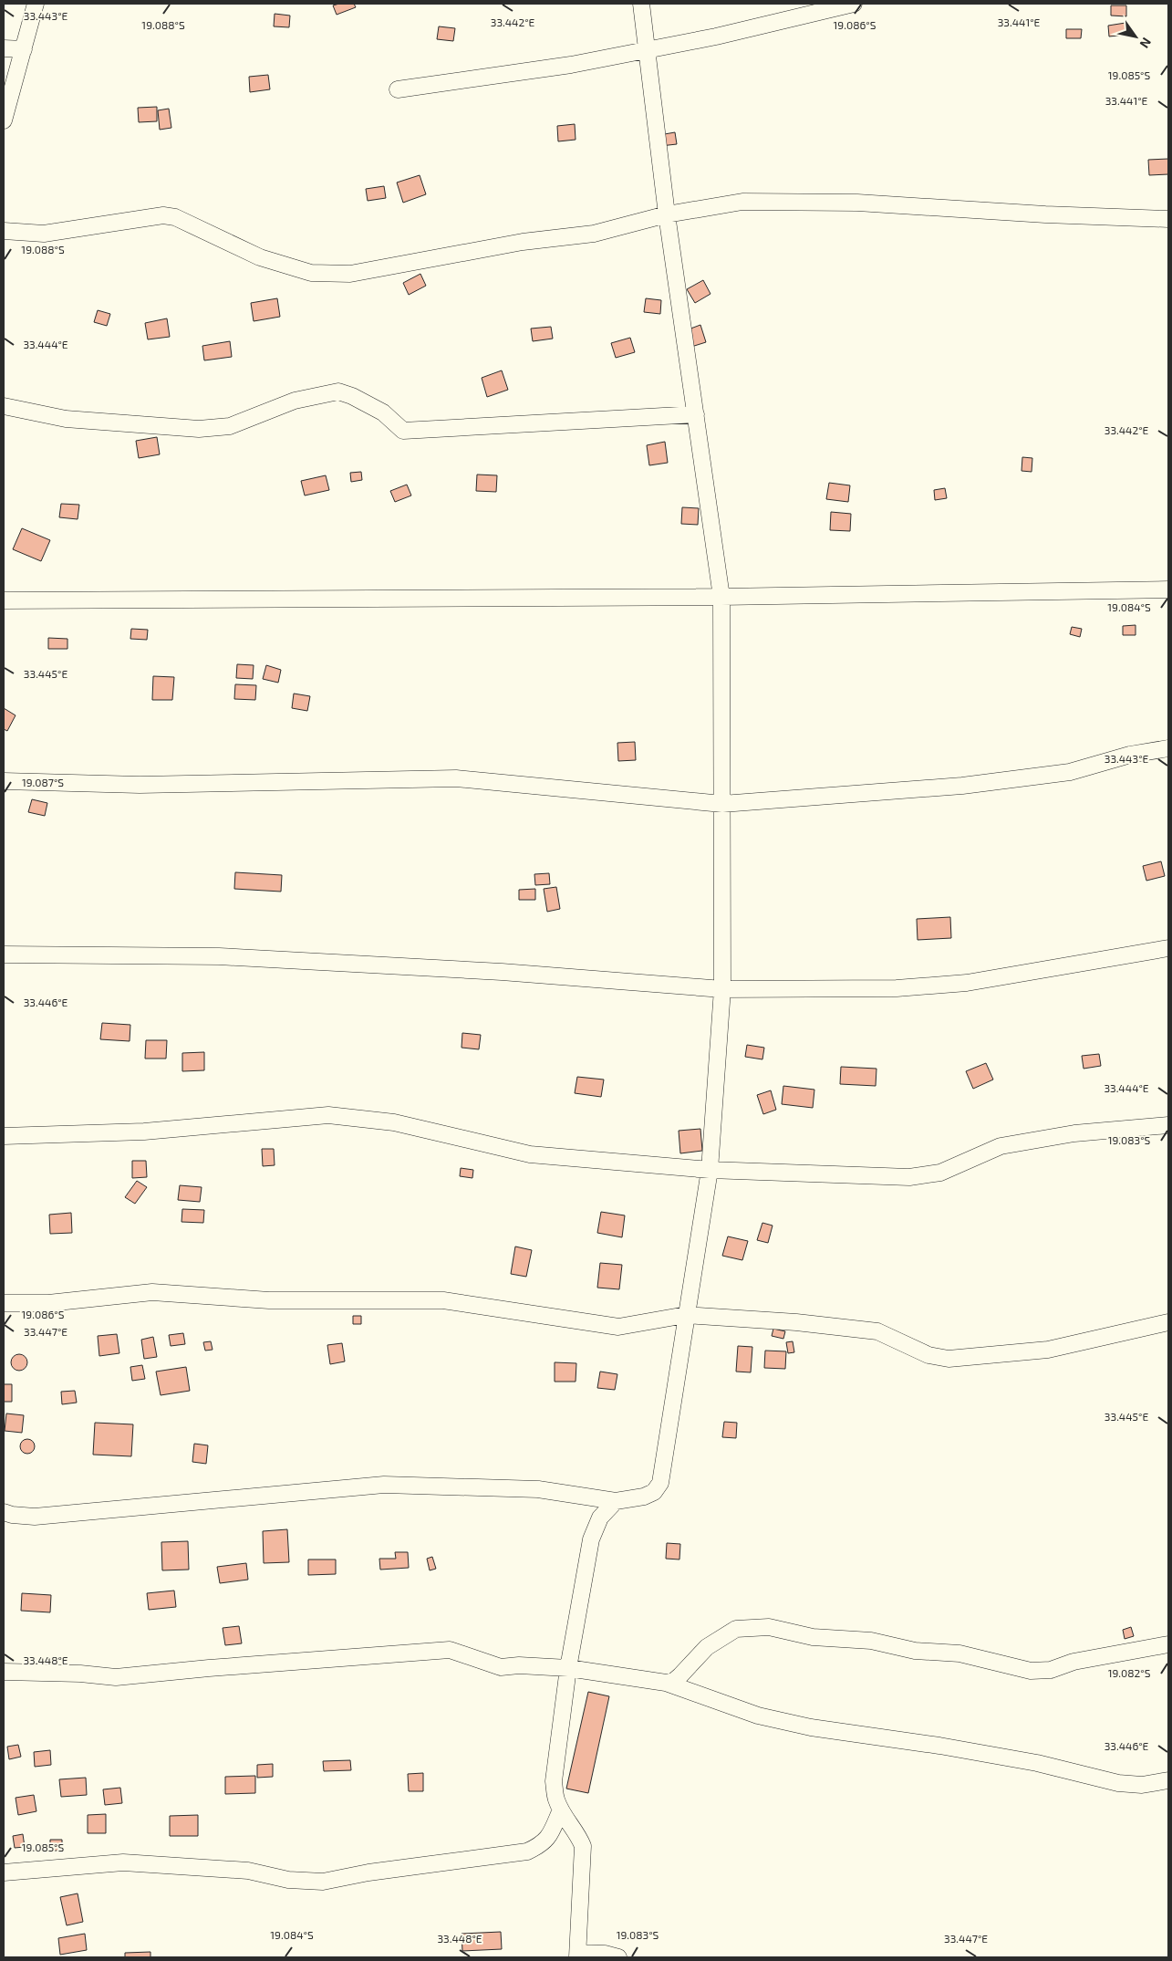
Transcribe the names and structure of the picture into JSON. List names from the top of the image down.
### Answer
{
  "north": "bottom right",
  "coordinates": [
    "33.443°E",
    "33.442°E",
    "33.441°E",
    "19.088°S",
    "19.086°S",
    "19.085°S",
    "33.444°E",
    "19.084°S",
    "33.445°E",
    "19.087°S",
    "33.446°E",
    "19.083°S",
    "33.447°E",
    "33.448°E",
    "19.082°S"
  ]
}
